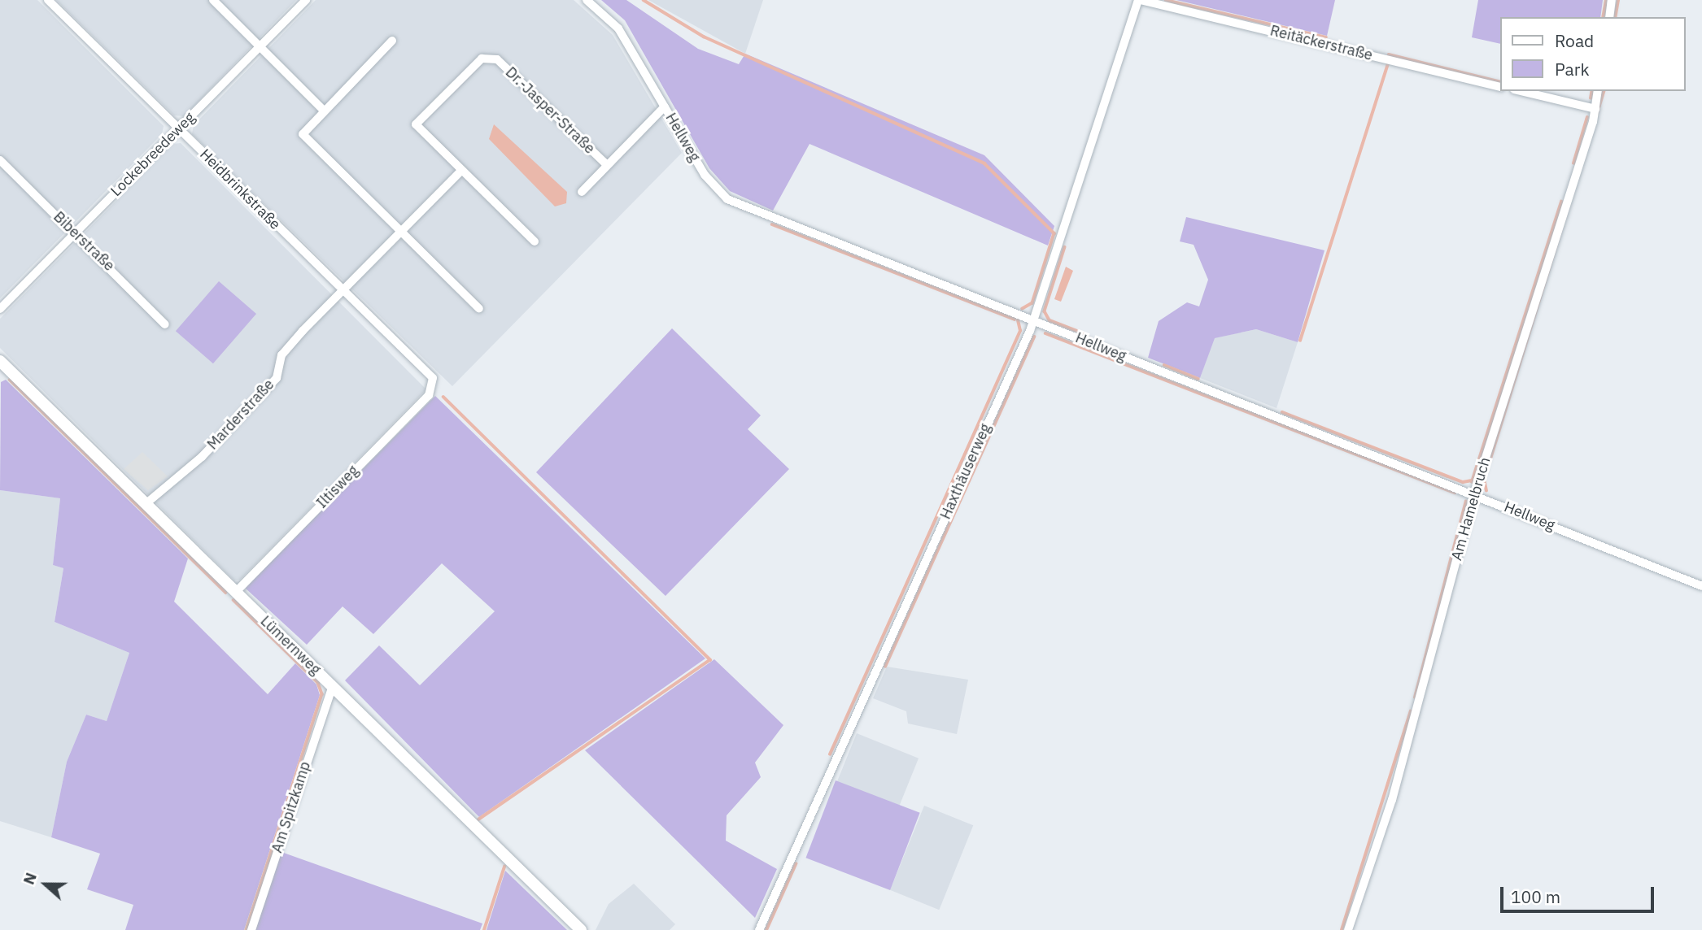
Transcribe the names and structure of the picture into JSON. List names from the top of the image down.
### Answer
{
  "streets": {
    "street": [
      "Reitäckerstraße",
      "Dr.-Jasper-Straße",
      "Hellweg",
      "Lockebreedeweg",
      "Heidbrinkstraße",
      "Biberstraße",
      "Marderstraße",
      "Haxthäuserweg",
      "Iltisweg",
      "Am Hamelbruch",
      "Lümernweg",
      "Am Spitzkamp"
    ]
  },
  "crossings": [
    ["Reitäckerstraße", "Haxthäuserweg"],
    ["Dr.-Jasper-Straße", "Hellweg"],
    ["Dr.-Jasper-Straße", "Marderstraße"],
    ["Hellweg", "Haxthäuserweg"],
    ["Hellweg", "Am Hamelbruch"],
    ["Lockebreedeweg", "Heidbrinkstraße"],
    ["Lockebreedeweg", "Biberstraße"],
    ["Heidbrinkstraße", "Marderstraße"],
    ["Heidbrinkstraße", "Iltisweg"],
    ["Marderstraße", "Lümernweg"],
    ["Iltisweg", "Lümernweg"],
    ["Lümernweg", "Am Spitzkamp"]
  ],
  "legend": ["Road", "Park"],
  "scale_bar": "100 m",
  "north": "left"
}
